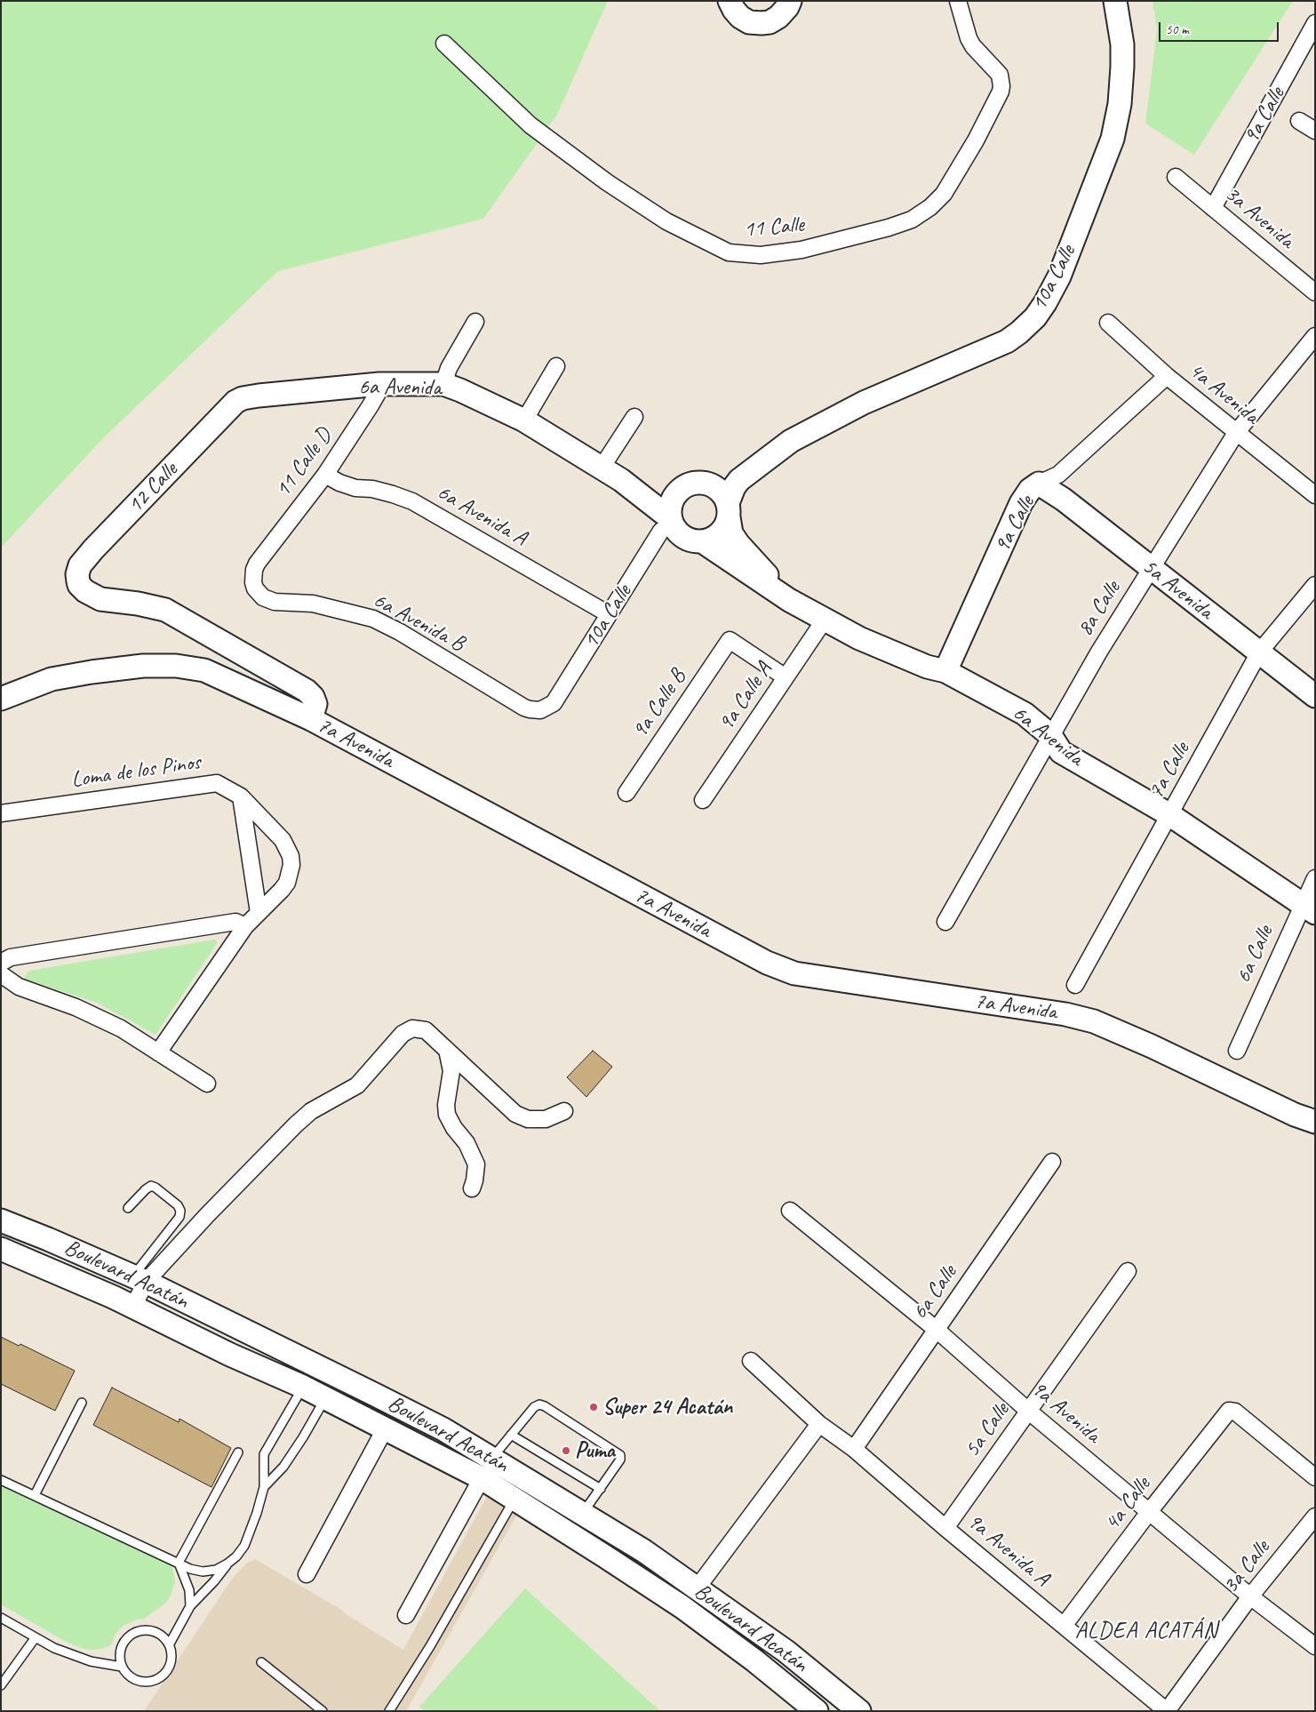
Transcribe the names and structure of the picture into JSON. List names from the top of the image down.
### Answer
{
  "streets": {
    "street": [
      "9a Calle",
      "3a Avenida",
      "11 Calle",
      "10a Calle",
      "6a Avenida",
      "4a Avenida",
      "11 Calle D",
      "12 Calle",
      "6a Avenida A",
      "5a Avenida",
      "8a Calle",
      "6a Avenida B",
      "9a Calle A",
      "9a Calle B",
      "7a Avenida",
      "7a Calle",
      "Loma de los Pinos",
      "6a Calle",
      "Boulevard Acatán",
      "9a Avenida",
      "5a Calle",
      "4a Calle",
      "9a Avenida A",
      "3a Calle"
    ]
  },
  "crossings": [
    ["9a Calle", "3a Avenida"],
    ["9a Calle", "6a Avenida"],
    ["9a Calle", "4a Avenida"],
    ["9a Calle", "5a Avenida"],
    ["10a Calle", "6a Avenida"],
    ["10a Calle", "6a Avenida A"],
    ["10a Calle", "6a Avenida B"],
    ["6a Avenida", "11 Calle D"],
    ["6a Avenida", "12 Calle"],
    ["6a Avenida", "8a Calle"],
    ["6a Avenida", "9a Calle A"],
    ["6a Avenida", "7a Calle"],
    ["6a Avenida", "6a Calle"],
    ["4a Avenida", "8a Calle"],
    ["11 Calle D", "6a Avenida A"],
    ["11 Calle D", "6a Avenida B"],
    ["12 Calle", "7a Avenida"],
    ["5a Avenida", "8a Calle"],
    ["5a Avenida", "7a Calle"],
    ["9a Calle A", "9a Calle B"],
    ["6a Calle", "9a Avenida"],
    ["6a Calle", "9a Avenida A"],
    ["9a Avenida", "5a Calle"],
    ["9a Avenida", "4a Calle"],
    ["9a Avenida", "3a Calle"],
    ["5a Calle", "9a Avenida A"],
    ["4a Calle", "9a Avenida A"],
    ["9a Avenida A", "3a Calle"]
  ],
  "districts": ["ALDEA ACATÁN"],
  "places": ["Super 24 Acatán", "Puma"],
  "scale_bar": "50 m"
}
